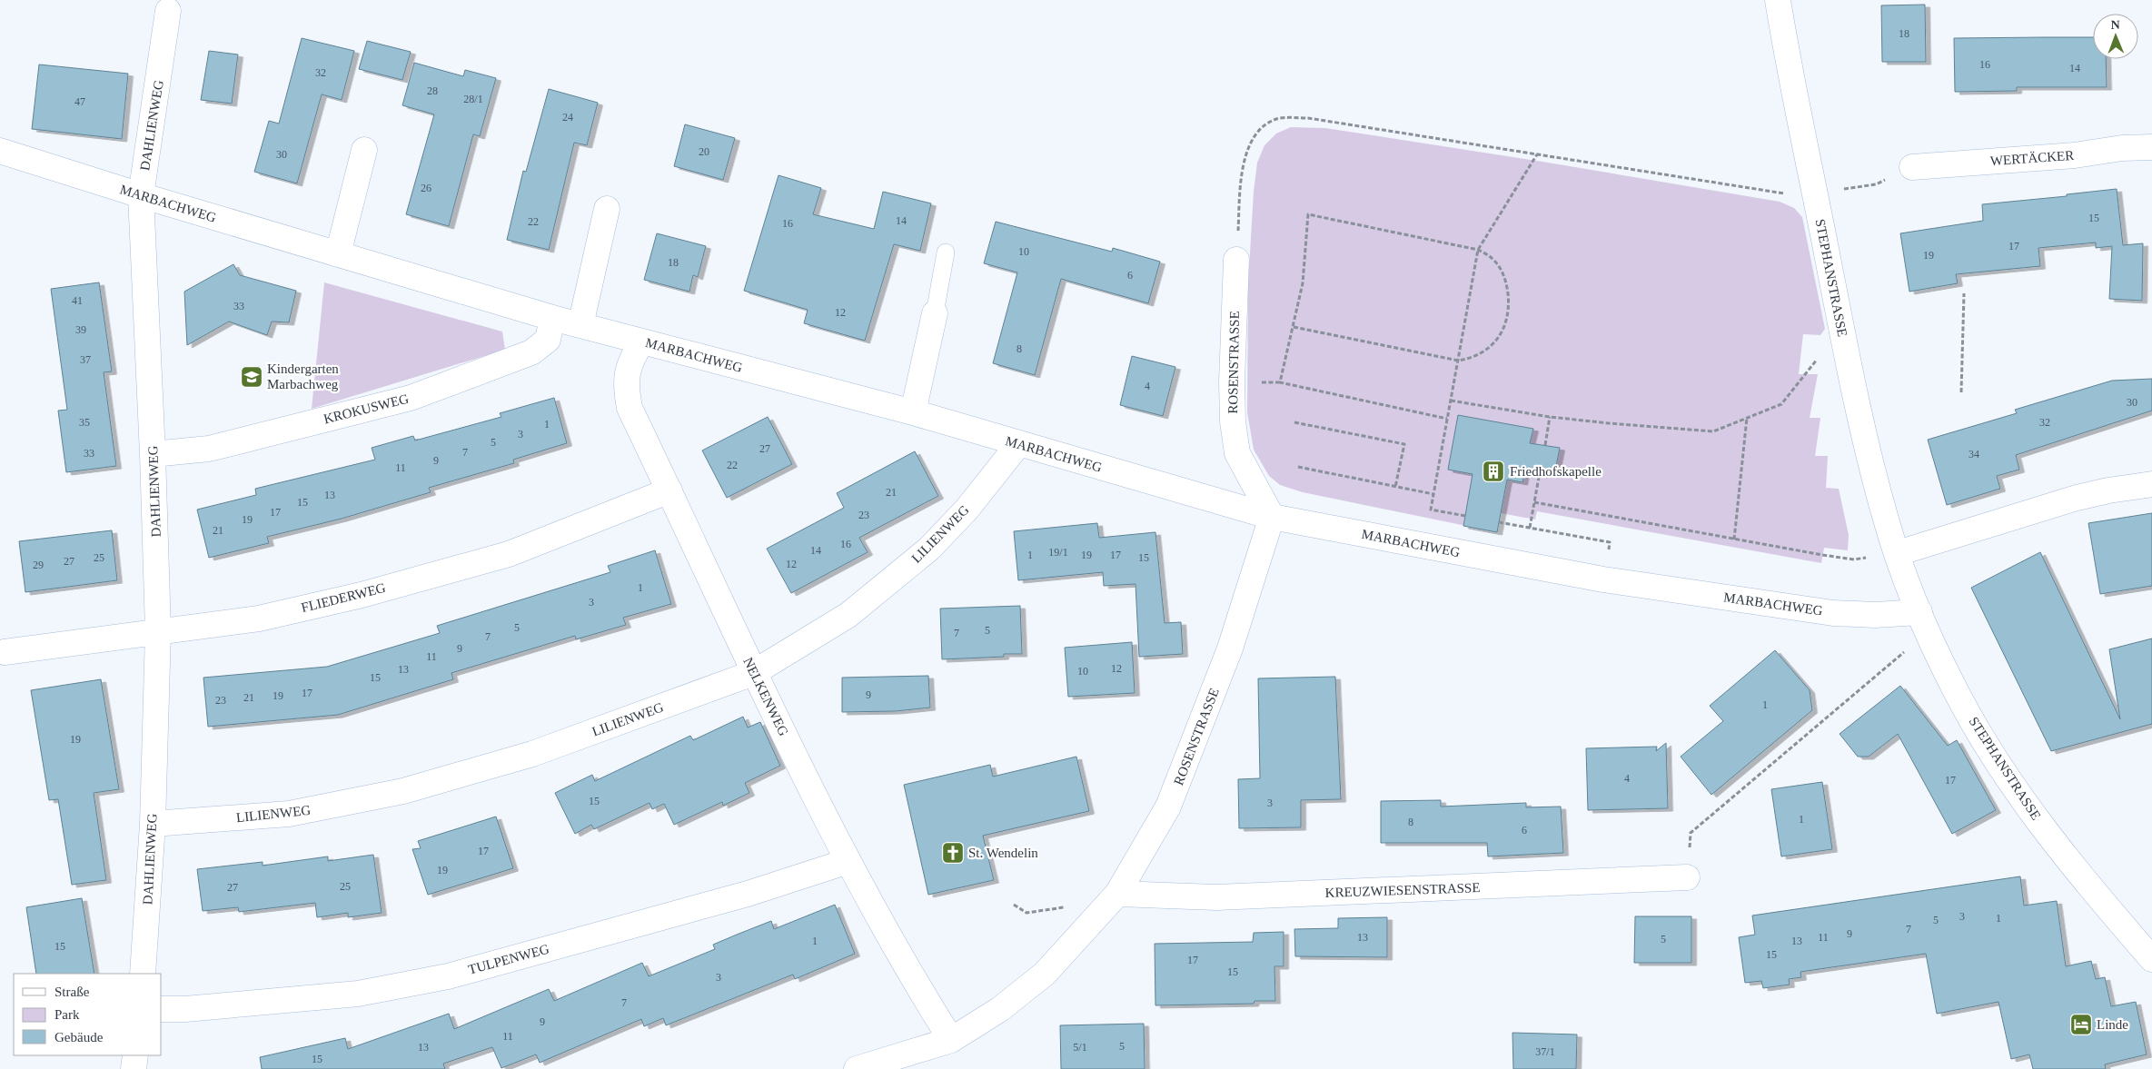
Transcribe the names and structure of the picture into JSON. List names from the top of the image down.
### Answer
{
  "streets": {
    "street": [
      "DAHLIENWEG",
      "WERTÄCKER",
      "MARBACHWEG",
      "STEPHANSTRASSE",
      "ROSENSTRASSE",
      "KROKUSWEG",
      "LILIENWEG",
      "FLIEDERWEG",
      "NELKENWEG",
      "KREUZWIESENSTRASSE",
      "TULPENWEG"
    ]
  },
  "crossings": [
    ["DAHLIENWEG", "MARBACHWEG"],
    ["DAHLIENWEG", "KROKUSWEG"],
    ["DAHLIENWEG", "LILIENWEG"],
    ["DAHLIENWEG", "FLIEDERWEG"],
    ["MARBACHWEG", "STEPHANSTRASSE"],
    ["MARBACHWEG", "ROSENSTRASSE"],
    ["MARBACHWEG", "KROKUSWEG"],
    ["MARBACHWEG", "LILIENWEG"],
    ["MARBACHWEG", "NELKENWEG"],
    ["ROSENSTRASSE", "NELKENWEG"],
    ["ROSENSTRASSE", "KREUZWIESENSTRASSE"],
    ["LILIENWEG", "NELKENWEG"],
    ["FLIEDERWEG", "NELKENWEG"],
    ["NELKENWEG", "TULPENWEG"]
  ],
  "places": {
    "school or university": ["Kindergarten Marbachweg"],
    "building": ["Friedhofskapelle"],
    "church": ["St. Wendelin"],
    "hotel": ["Linde"]
  },
  "house_numbers": [
    "18",
    "16",
    "14",
    "32",
    "28",
    "28/1",
    "47",
    "24",
    "20",
    "30",
    "26",
    "15",
    "14",
    "22",
    "16",
    "17",
    "10",
    "19",
    "18",
    "6",
    "41",
    "33",
    "12",
    "39",
    "8",
    "37",
    "4",
    "30",
    "35",
    "32",
    "1",
    "3",
    "5",
    "27",
    "7",
    "33",
    "34",
    "9",
    "22",
    "11",
    "21",
    "13",
    "15",
    "17",
    "23",
    "19",
    "21",
    "16",
    "14",
    "19/1",
    "1",
    "19",
    "17",
    "25",
    "15",
    "27",
    "12",
    "29",
    "1",
    "3",
    "5",
    "5",
    "7",
    "7",
    "9",
    "11",
    "12",
    "13",
    "10",
    "15",
    "17",
    "9",
    "19",
    "21",
    "23",
    "1",
    "19",
    "4",
    "17",
    "15",
    "3",
    "1",
    "8",
    "6",
    "17",
    "19",
    "25",
    "27",
    "3",
    "1",
    "5",
    "7",
    "9",
    "13",
    "11",
    "5",
    "1",
    "13",
    "15",
    "15",
    "17",
    "15",
    "3",
    "7",
    "9",
    "11",
    "5",
    "13",
    "5/1",
    "37/1",
    "15"
  ],
  "legend": ["Straße", "Park", "Gebäude"],
  "north": "top"
}
